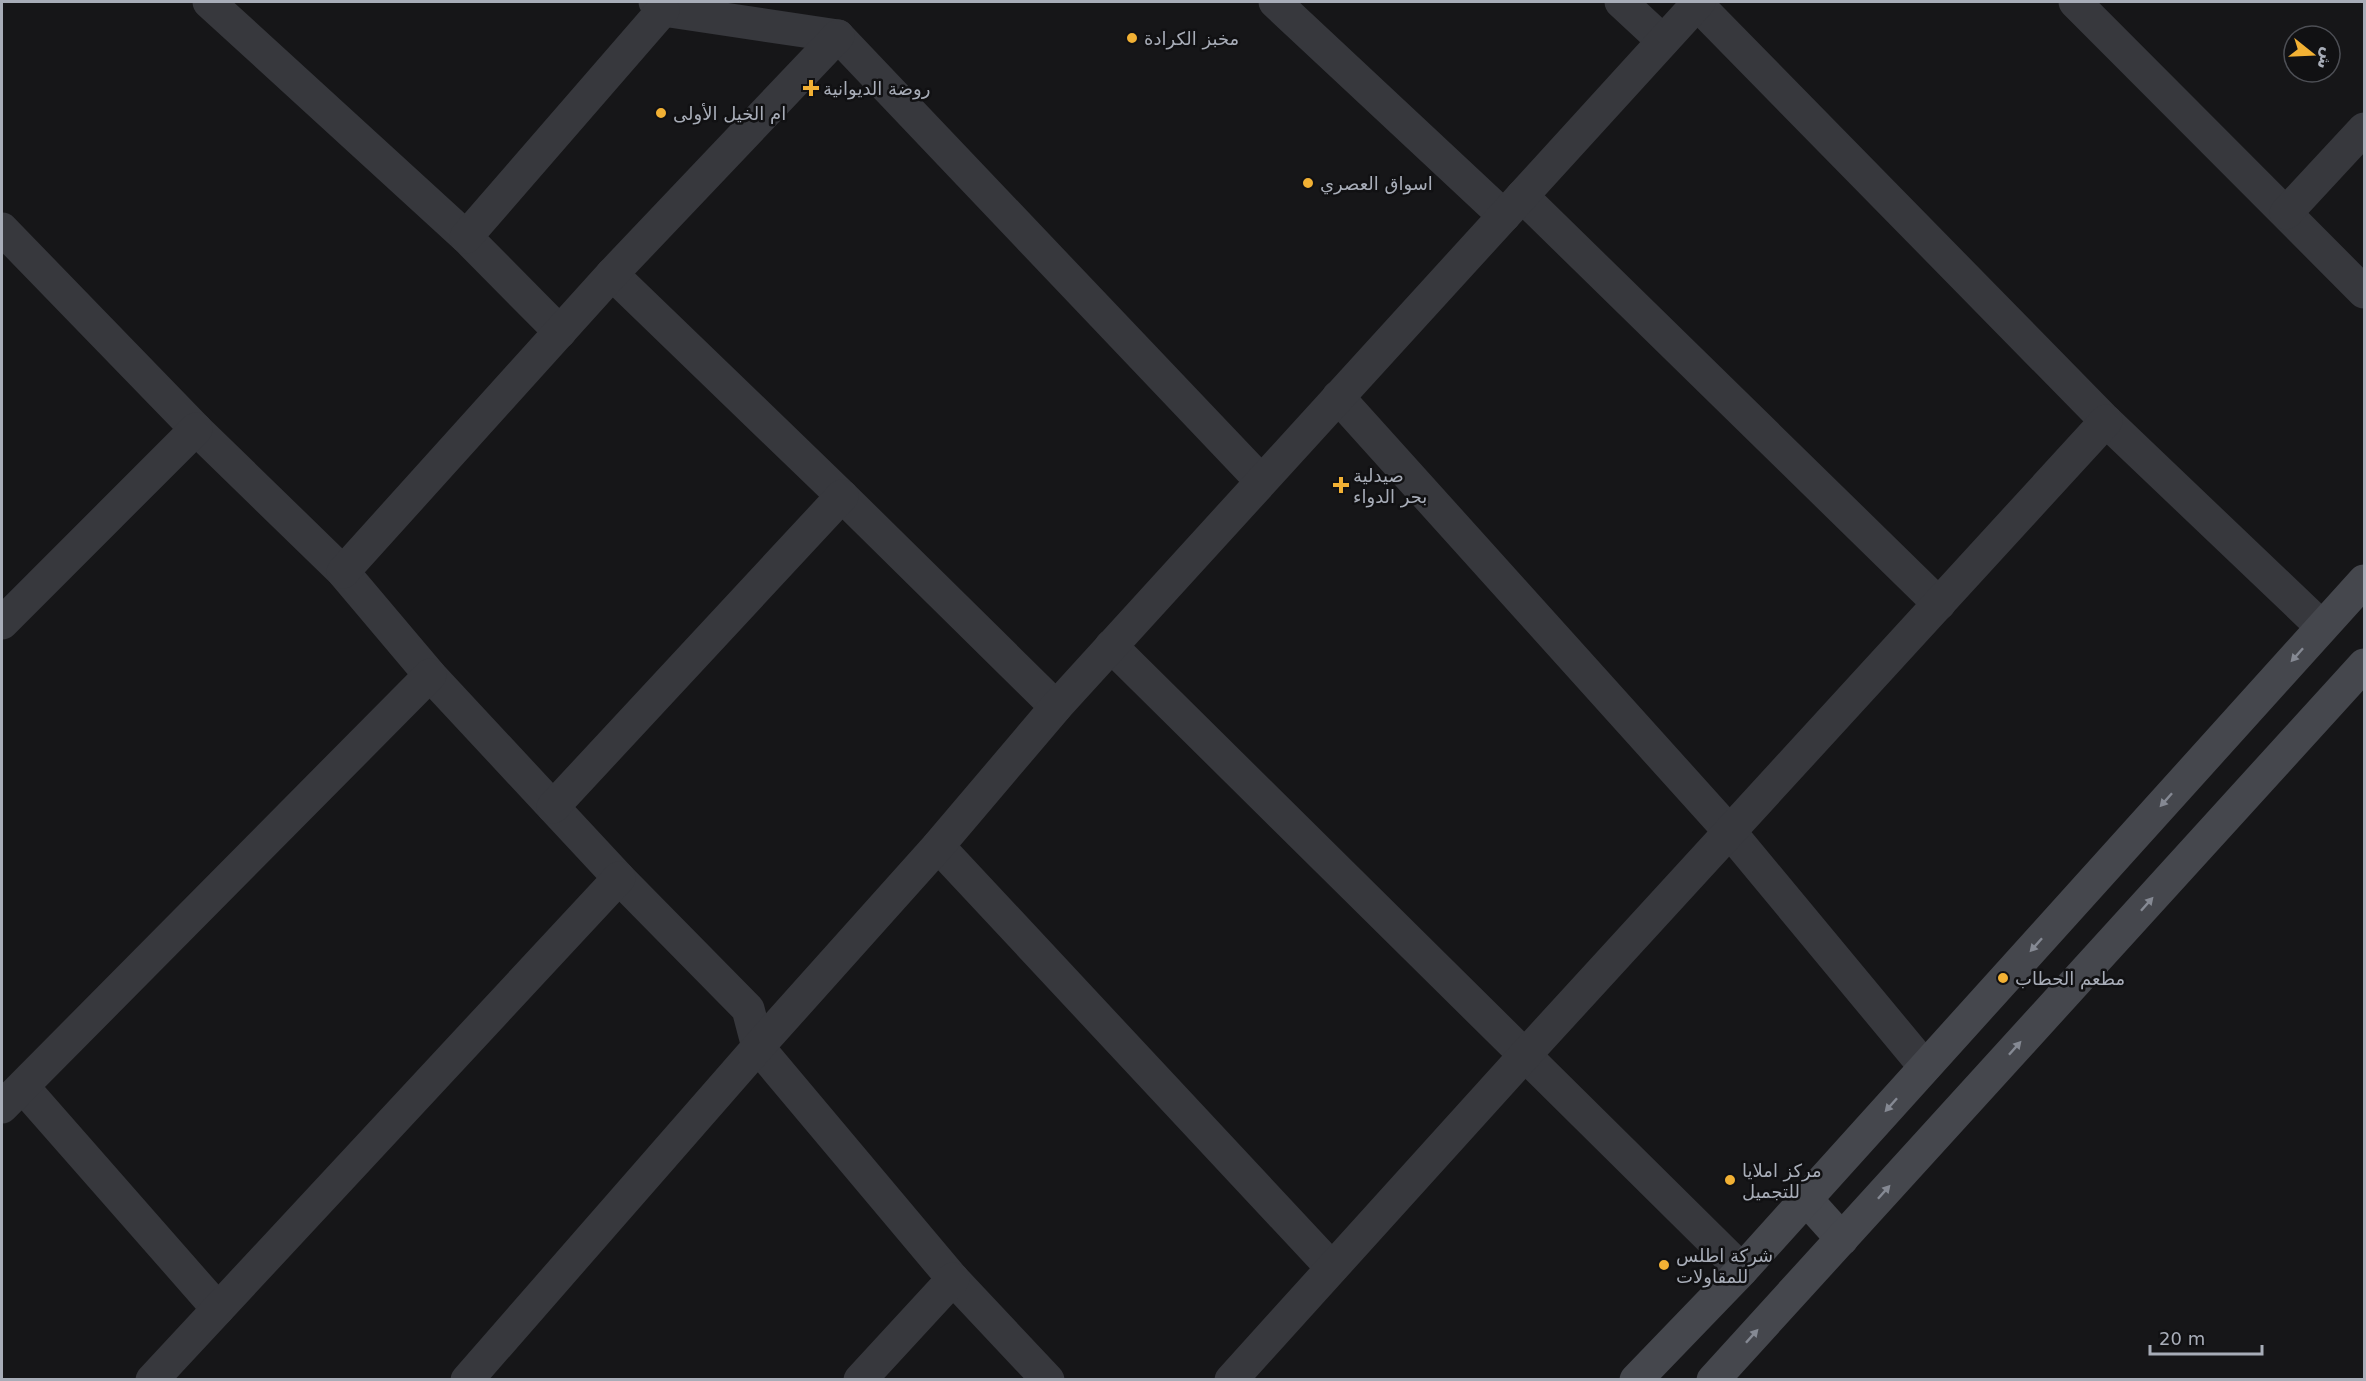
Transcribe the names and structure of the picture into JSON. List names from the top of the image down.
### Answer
{
  "places": {
    "other": [
      "مخبز الكرادة",
      "ام الخيل الأولى",
      "اسواق العصري",
      "مطعم الحطاب",
      "مركز املايا للتجميل",
      "شركة اطلس للمقاولات"
    ],
    "health": ["روضة الديوانية", "صيدلية بحر الدواء"]
  },
  "scale_bar": "20 m",
  "north": "right"
}
